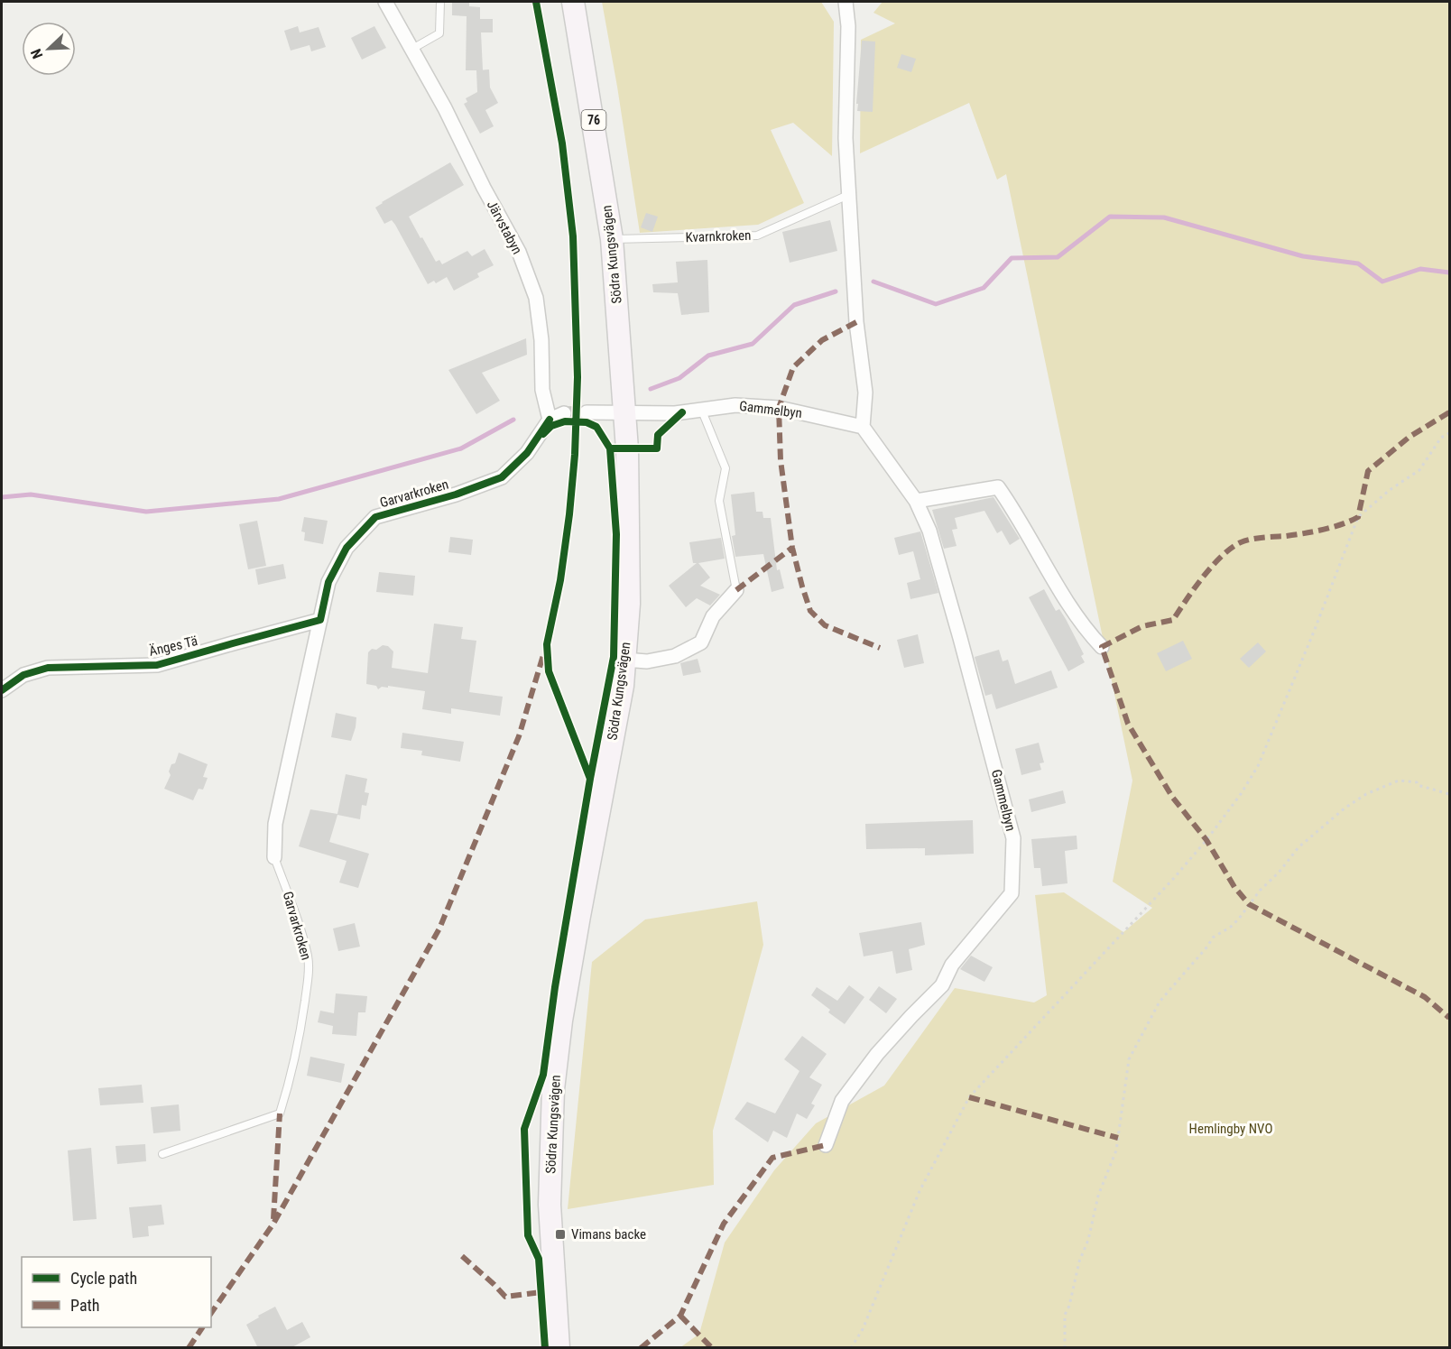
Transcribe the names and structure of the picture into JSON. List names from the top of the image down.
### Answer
{
  "streets": {
    "main road": ["76", "Södra Kungsvägen"],
    "street": [
      "Järvstabyn",
      "Gammelbyn",
      "Garvarkroken",
      "Änges Tä"
    ],
    "lane": ["Kvarnkroken"]
  },
  "crossings": [
    ["Järvstabyn", "Garvarkroken"],
    ["Kvarnkroken", "Södra Kungsvägen"],
    ["Södra Kungsvägen", "Gammelbyn"],
    ["Garvarkroken", "Änges Tä"]
  ],
  "parks": ["Hemlingby NVO"],
  "places": {
    "transit": ["Vimans backe"]
  },
  "legend": ["Cycle path", "Path"],
  "north": "bottom left"
}
